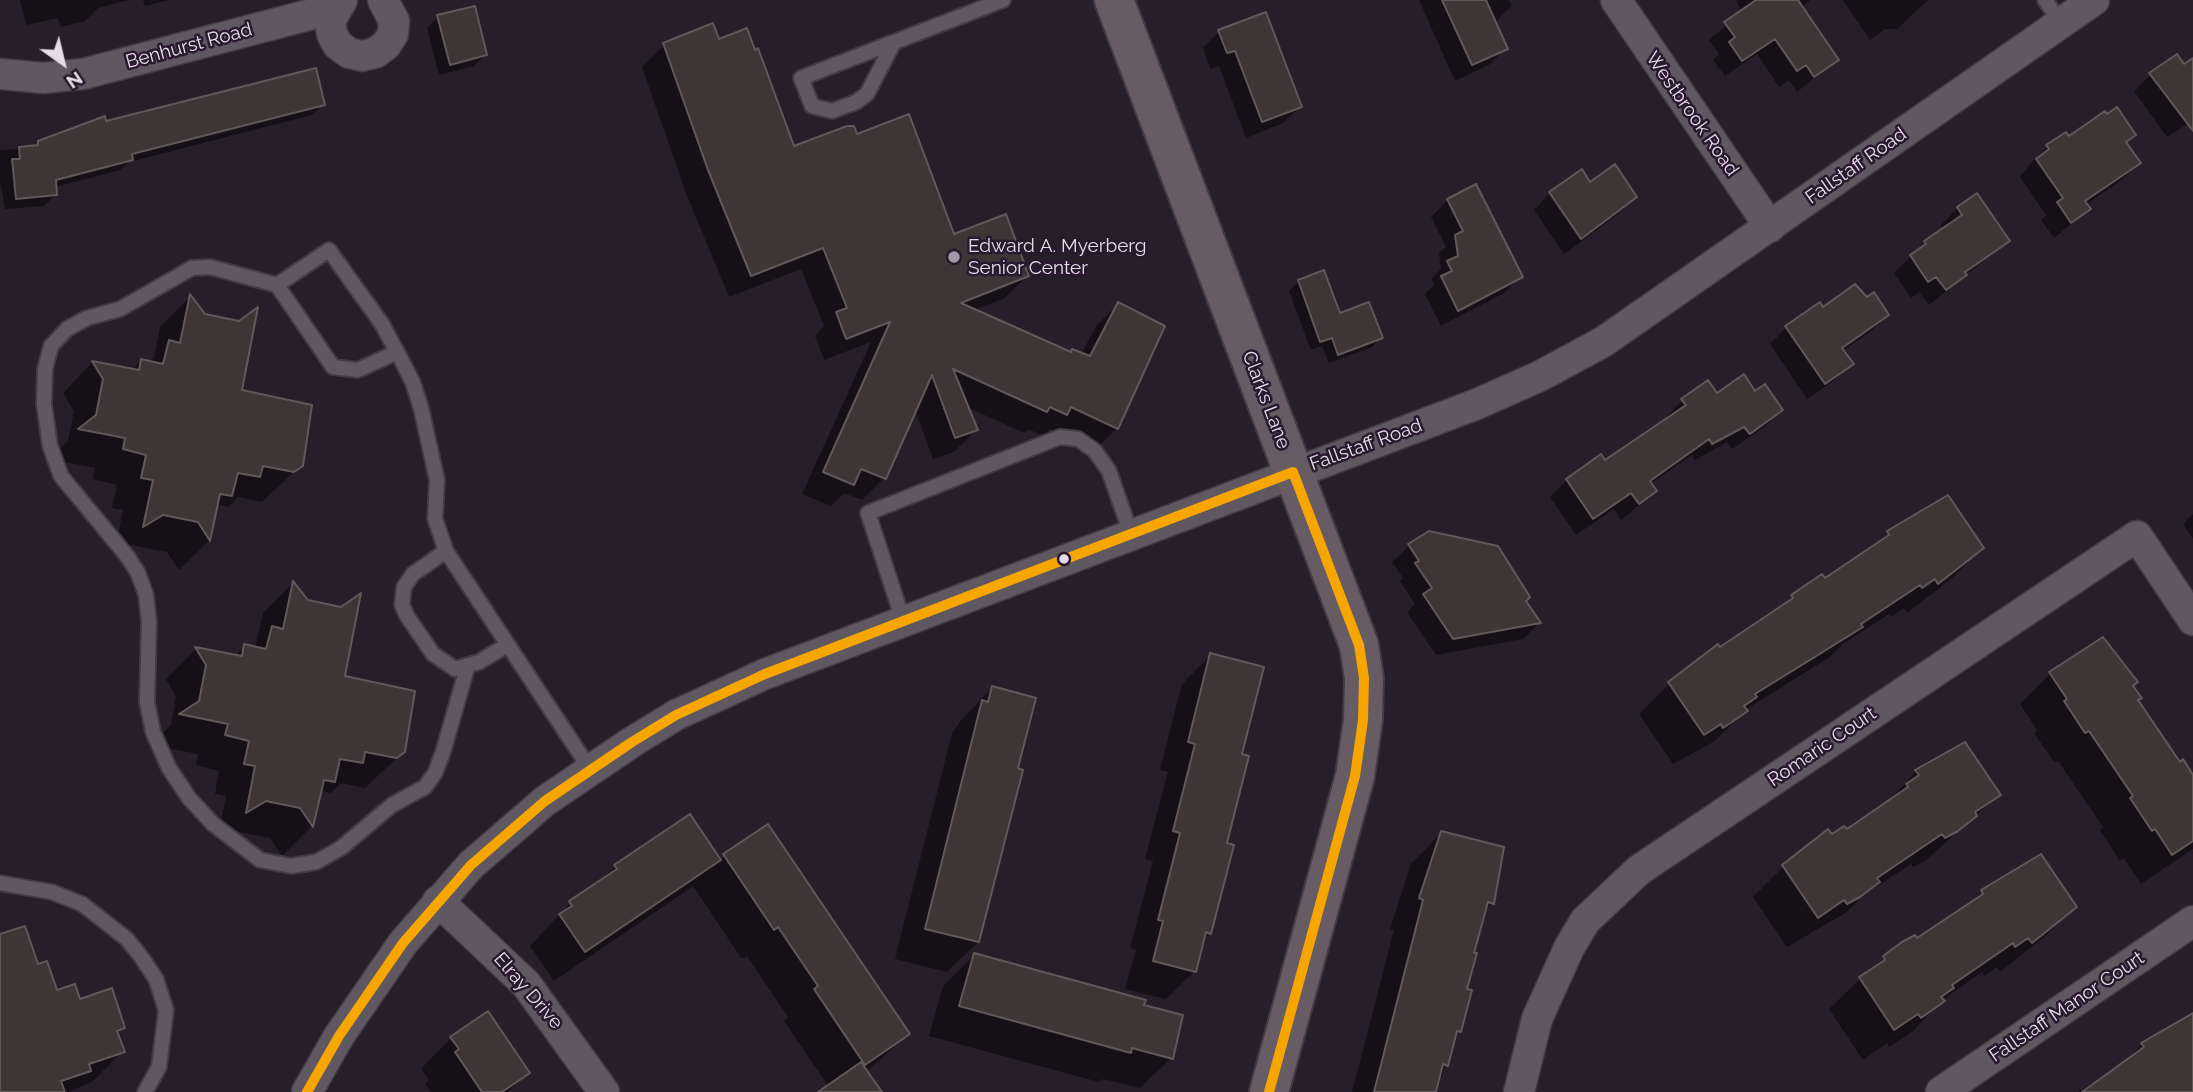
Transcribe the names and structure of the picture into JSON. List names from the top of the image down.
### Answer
{
  "streets": {
    "street": [
      "Benhurst Road",
      "Westbrook Road",
      "Fallstaff Road",
      "Clarks Lane",
      "Romaric Court",
      "Elray Drive",
      "Fallstaff Manor Court"
    ]
  },
  "crossings": [
    ["Westbrook Road", "Fallstaff Road"],
    ["Fallstaff Road", "Clarks Lane"],
    ["Fallstaff Road", "Elray Drive"]
  ],
  "places": ["Edward A. Myerberg Senior Center"],
  "north": "bottom right"
}
